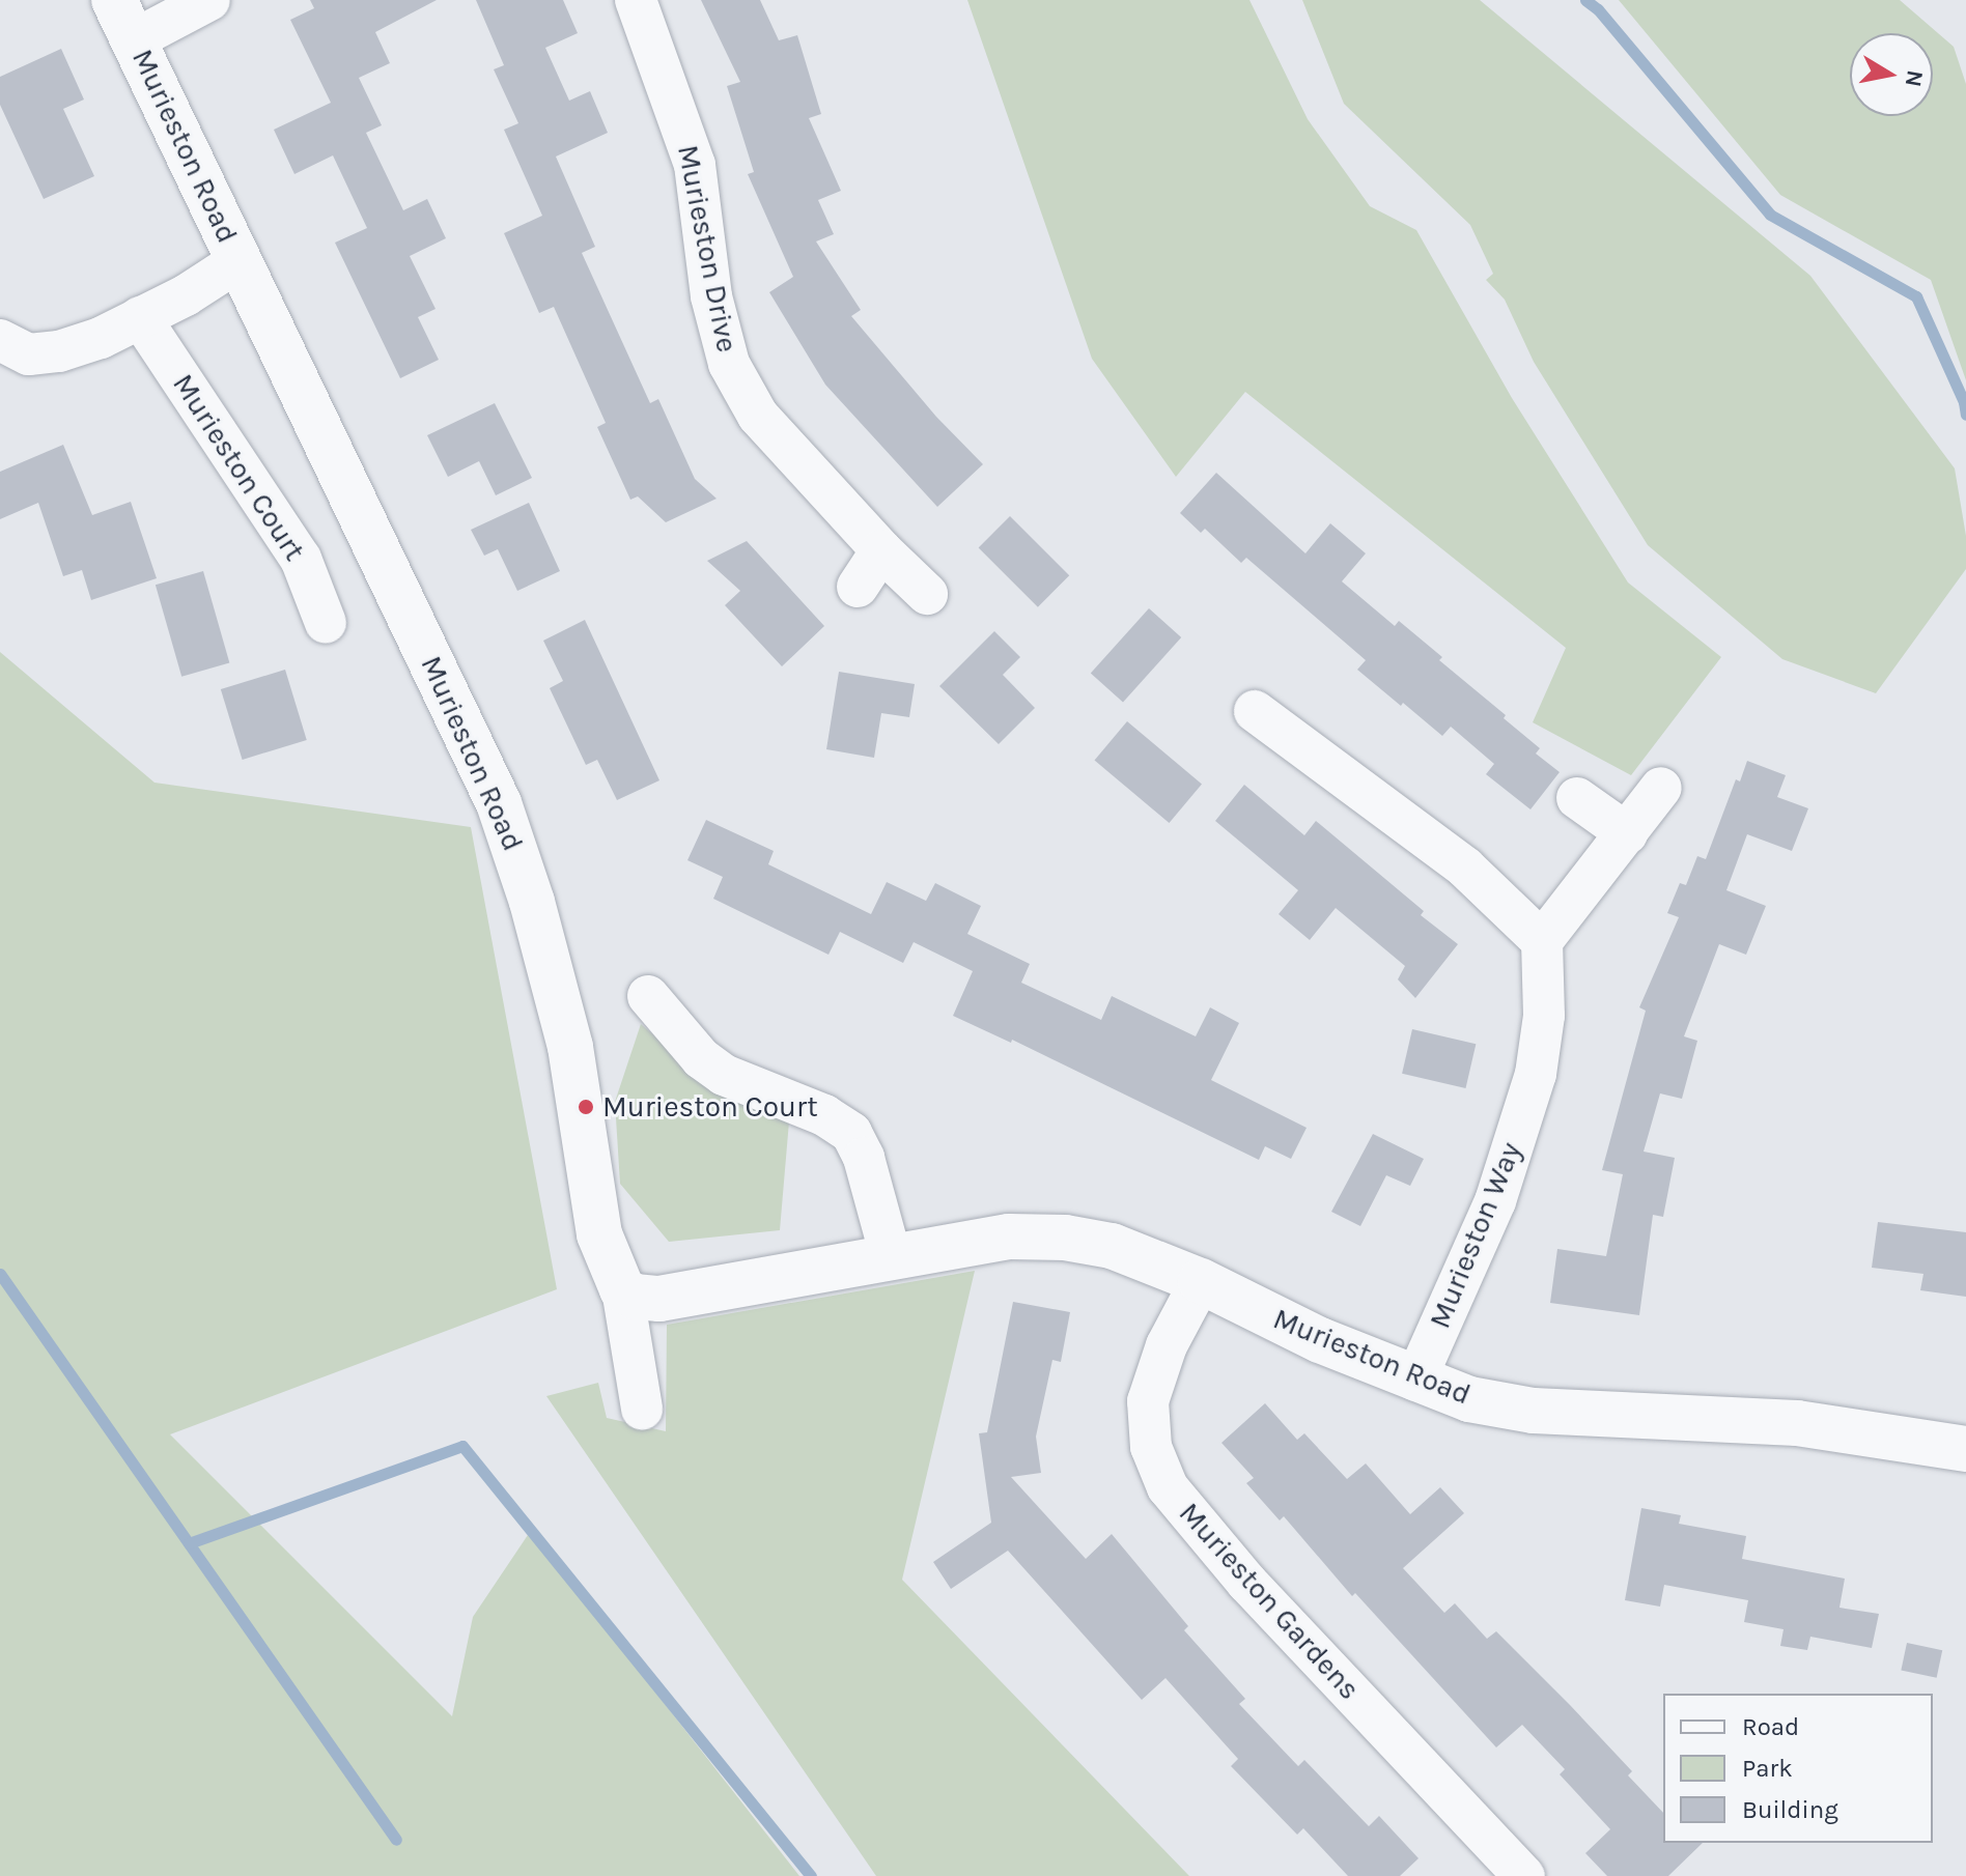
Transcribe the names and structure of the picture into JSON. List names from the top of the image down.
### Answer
{
  "streets": {
    "street": [
      "Murieston Road",
      "Murieston Drive",
      "Murieston Court",
      "Murieston Way",
      "Murieston Gardens"
    ]
  },
  "crossings": [
    ["Murieston Road", "Murieston Way"],
    ["Murieston Road", "Murieston Gardens"]
  ],
  "places": ["Murieston Court"],
  "legend": ["Road", "Park", "Building"],
  "north": "right"
}
